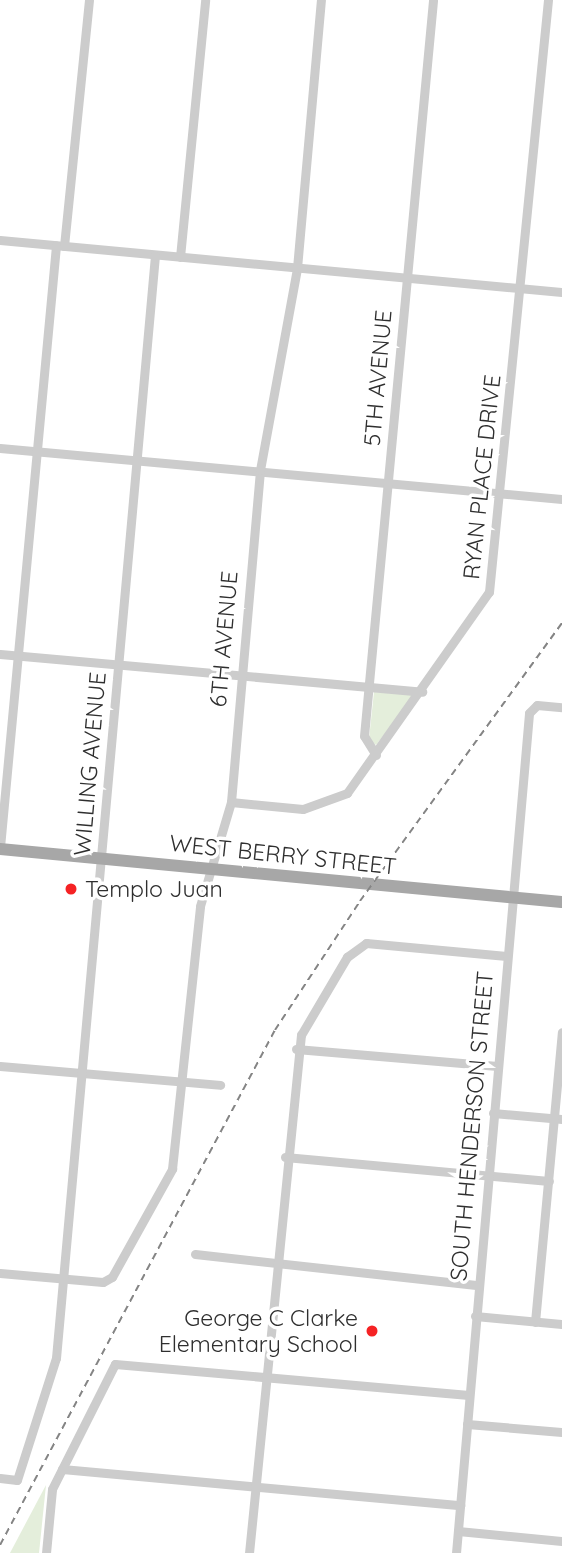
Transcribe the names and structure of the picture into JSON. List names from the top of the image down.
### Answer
{
  "streets": {
    "main road": ["WEST BERRY STREET"],
    "street": [
      "5TH AVENUE",
      "RYAN PLACE DRIVE",
      "6TH AVENUE",
      "WILLING AVENUE",
      "SOUTH HENDERSON STREET"
    ]
  },
  "crossings": [
    ["5TH AVENUE", "RYAN PLACE DRIVE"],
    ["RYAN PLACE DRIVE", "6TH AVENUE"],
    ["6TH AVENUE", "WILLING AVENUE"],
    ["6TH AVENUE", "WEST BERRY STREET"],
    ["WILLING AVENUE", "WEST BERRY STREET"],
    ["WEST BERRY STREET", "SOUTH HENDERSON STREET"]
  ],
  "places": ["Templo Juan", "George C Clarke Elementary School"]
}
